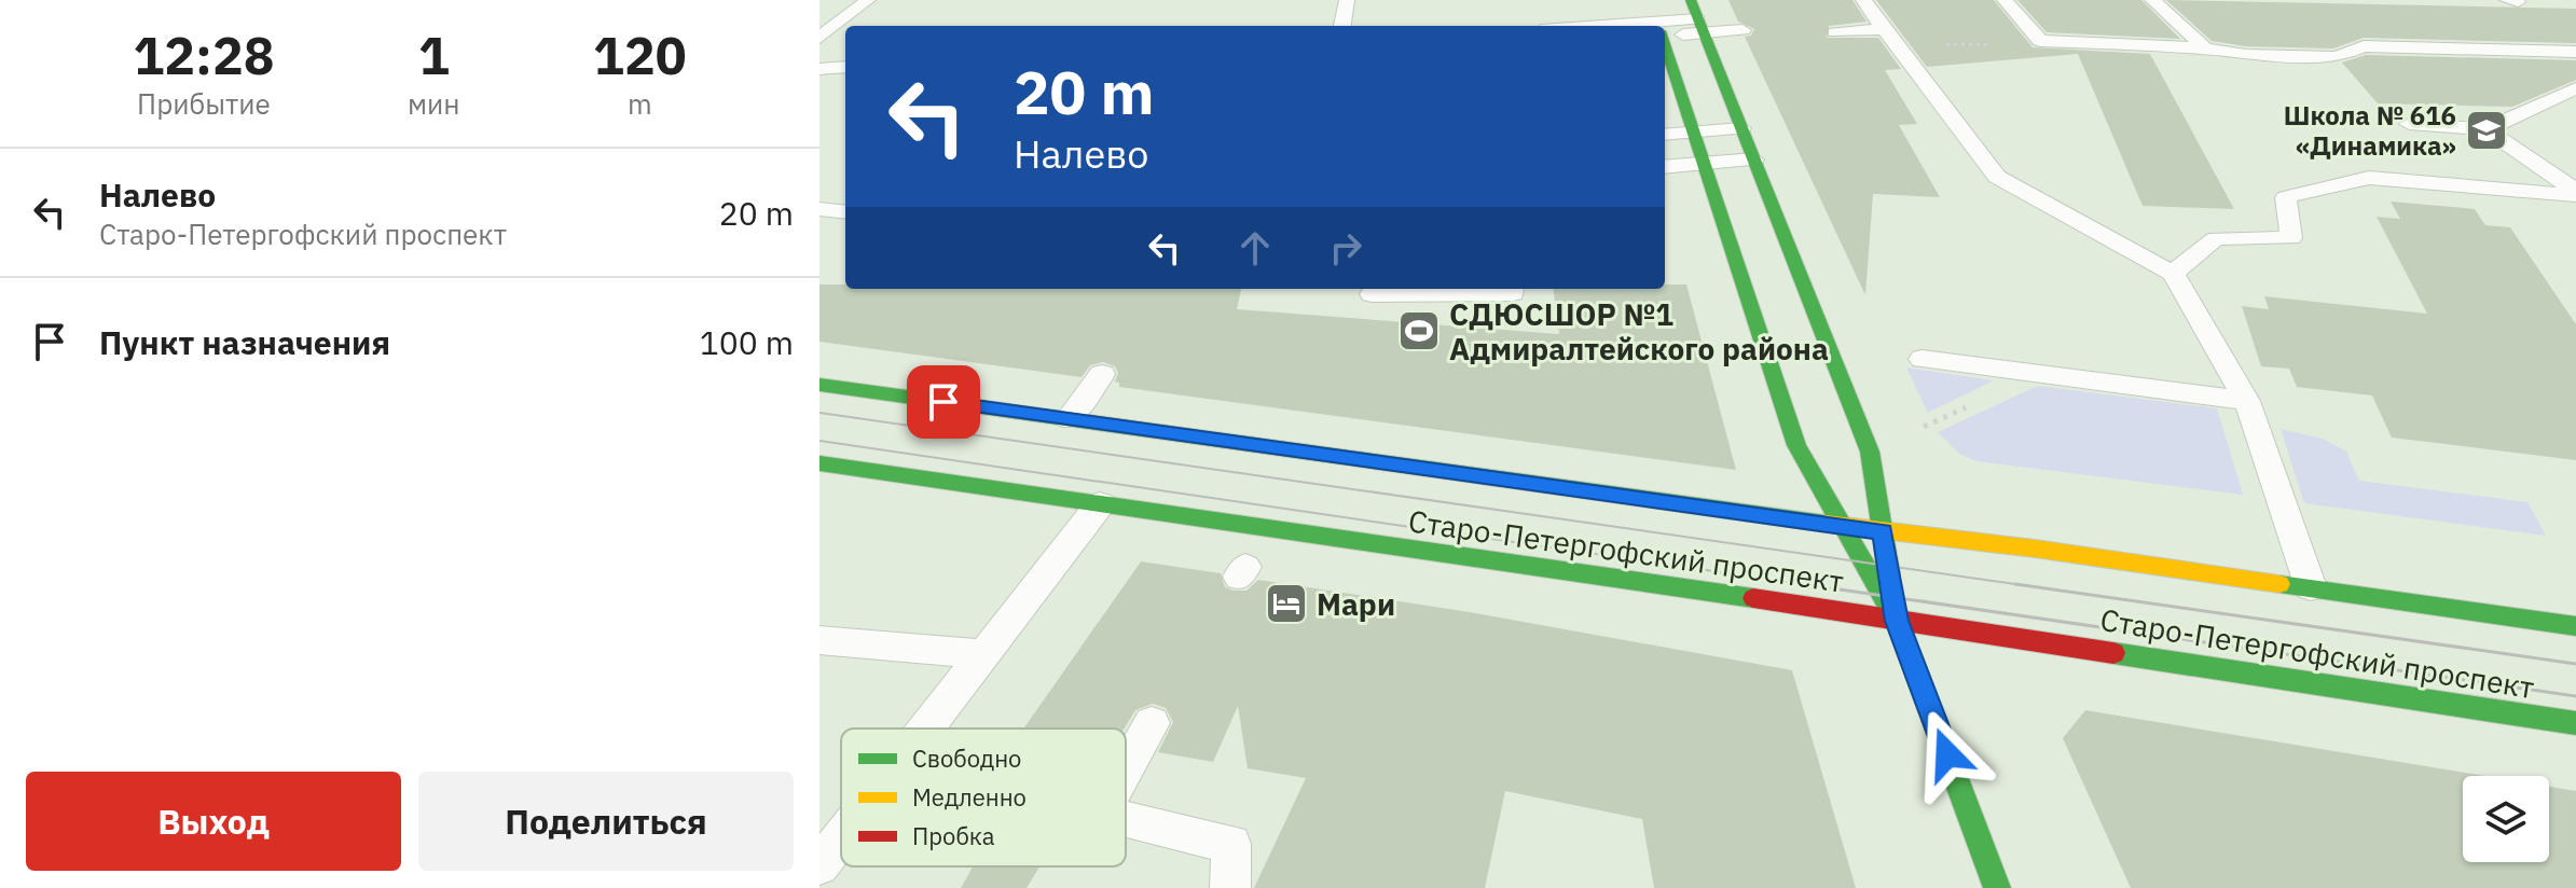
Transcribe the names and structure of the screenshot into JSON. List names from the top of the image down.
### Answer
{
  "streets": {
    "main road": ["Старо-Петергофский проспект"]
  },
  "places": {
    "school or university": ["Школа № 616 «Динамика»"],
    "sports": ["СДЮСШОР №1 Адмиралтейского района"],
    "hotel": ["Мари"]
  },
  "legend": ["Свободно", "Медленно", "Пробка"],
  "page": {
    "eta": [
      "12:28",
      "Прибытие",
      "1",
      "мин",
      "120",
      "m"
    ],
    "turn": ["20 m", "Налево"],
    "list": [
      {
        "name": "Налево",
        "note": "Старо-Петергофский проспект",
        "value": "20 m"
      },
      {
        "name": "Пункт назначения",
        "value": "100 m"
      }
    ],
    "buttons": ["Выход", "Поделиться"]
  }
}
